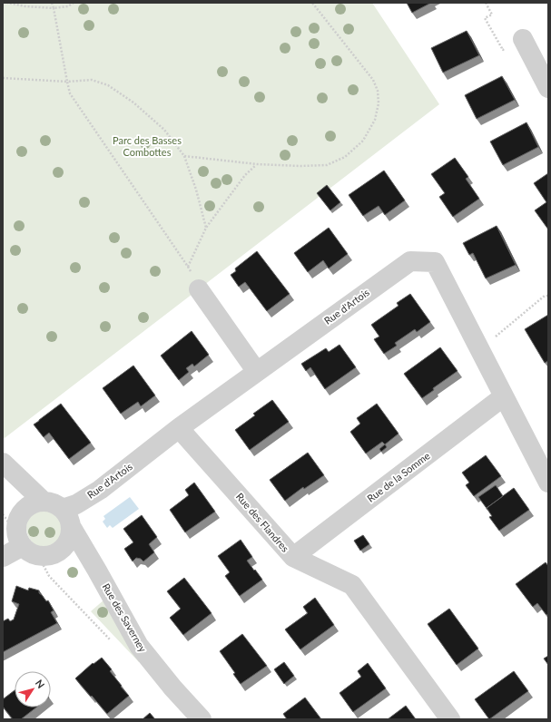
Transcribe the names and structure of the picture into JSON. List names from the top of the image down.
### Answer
{
  "streets": {
    "street": [
      "Rue d'Artois",
      "Rue de la Somme",
      "Rue des Flandres",
      "Rue des Saverney"
    ]
  },
  "crossings": [
    ["Rue d'Artois", "Rue de la Somme"],
    ["Rue d'Artois", "Rue des Flandres"],
    ["Rue d'Artois", "Rue des Saverney"],
    ["Rue de la Somme", "Rue des Flandres"]
  ],
  "parks": ["Parc des Basses Combottes"],
  "north": "top right"
}
